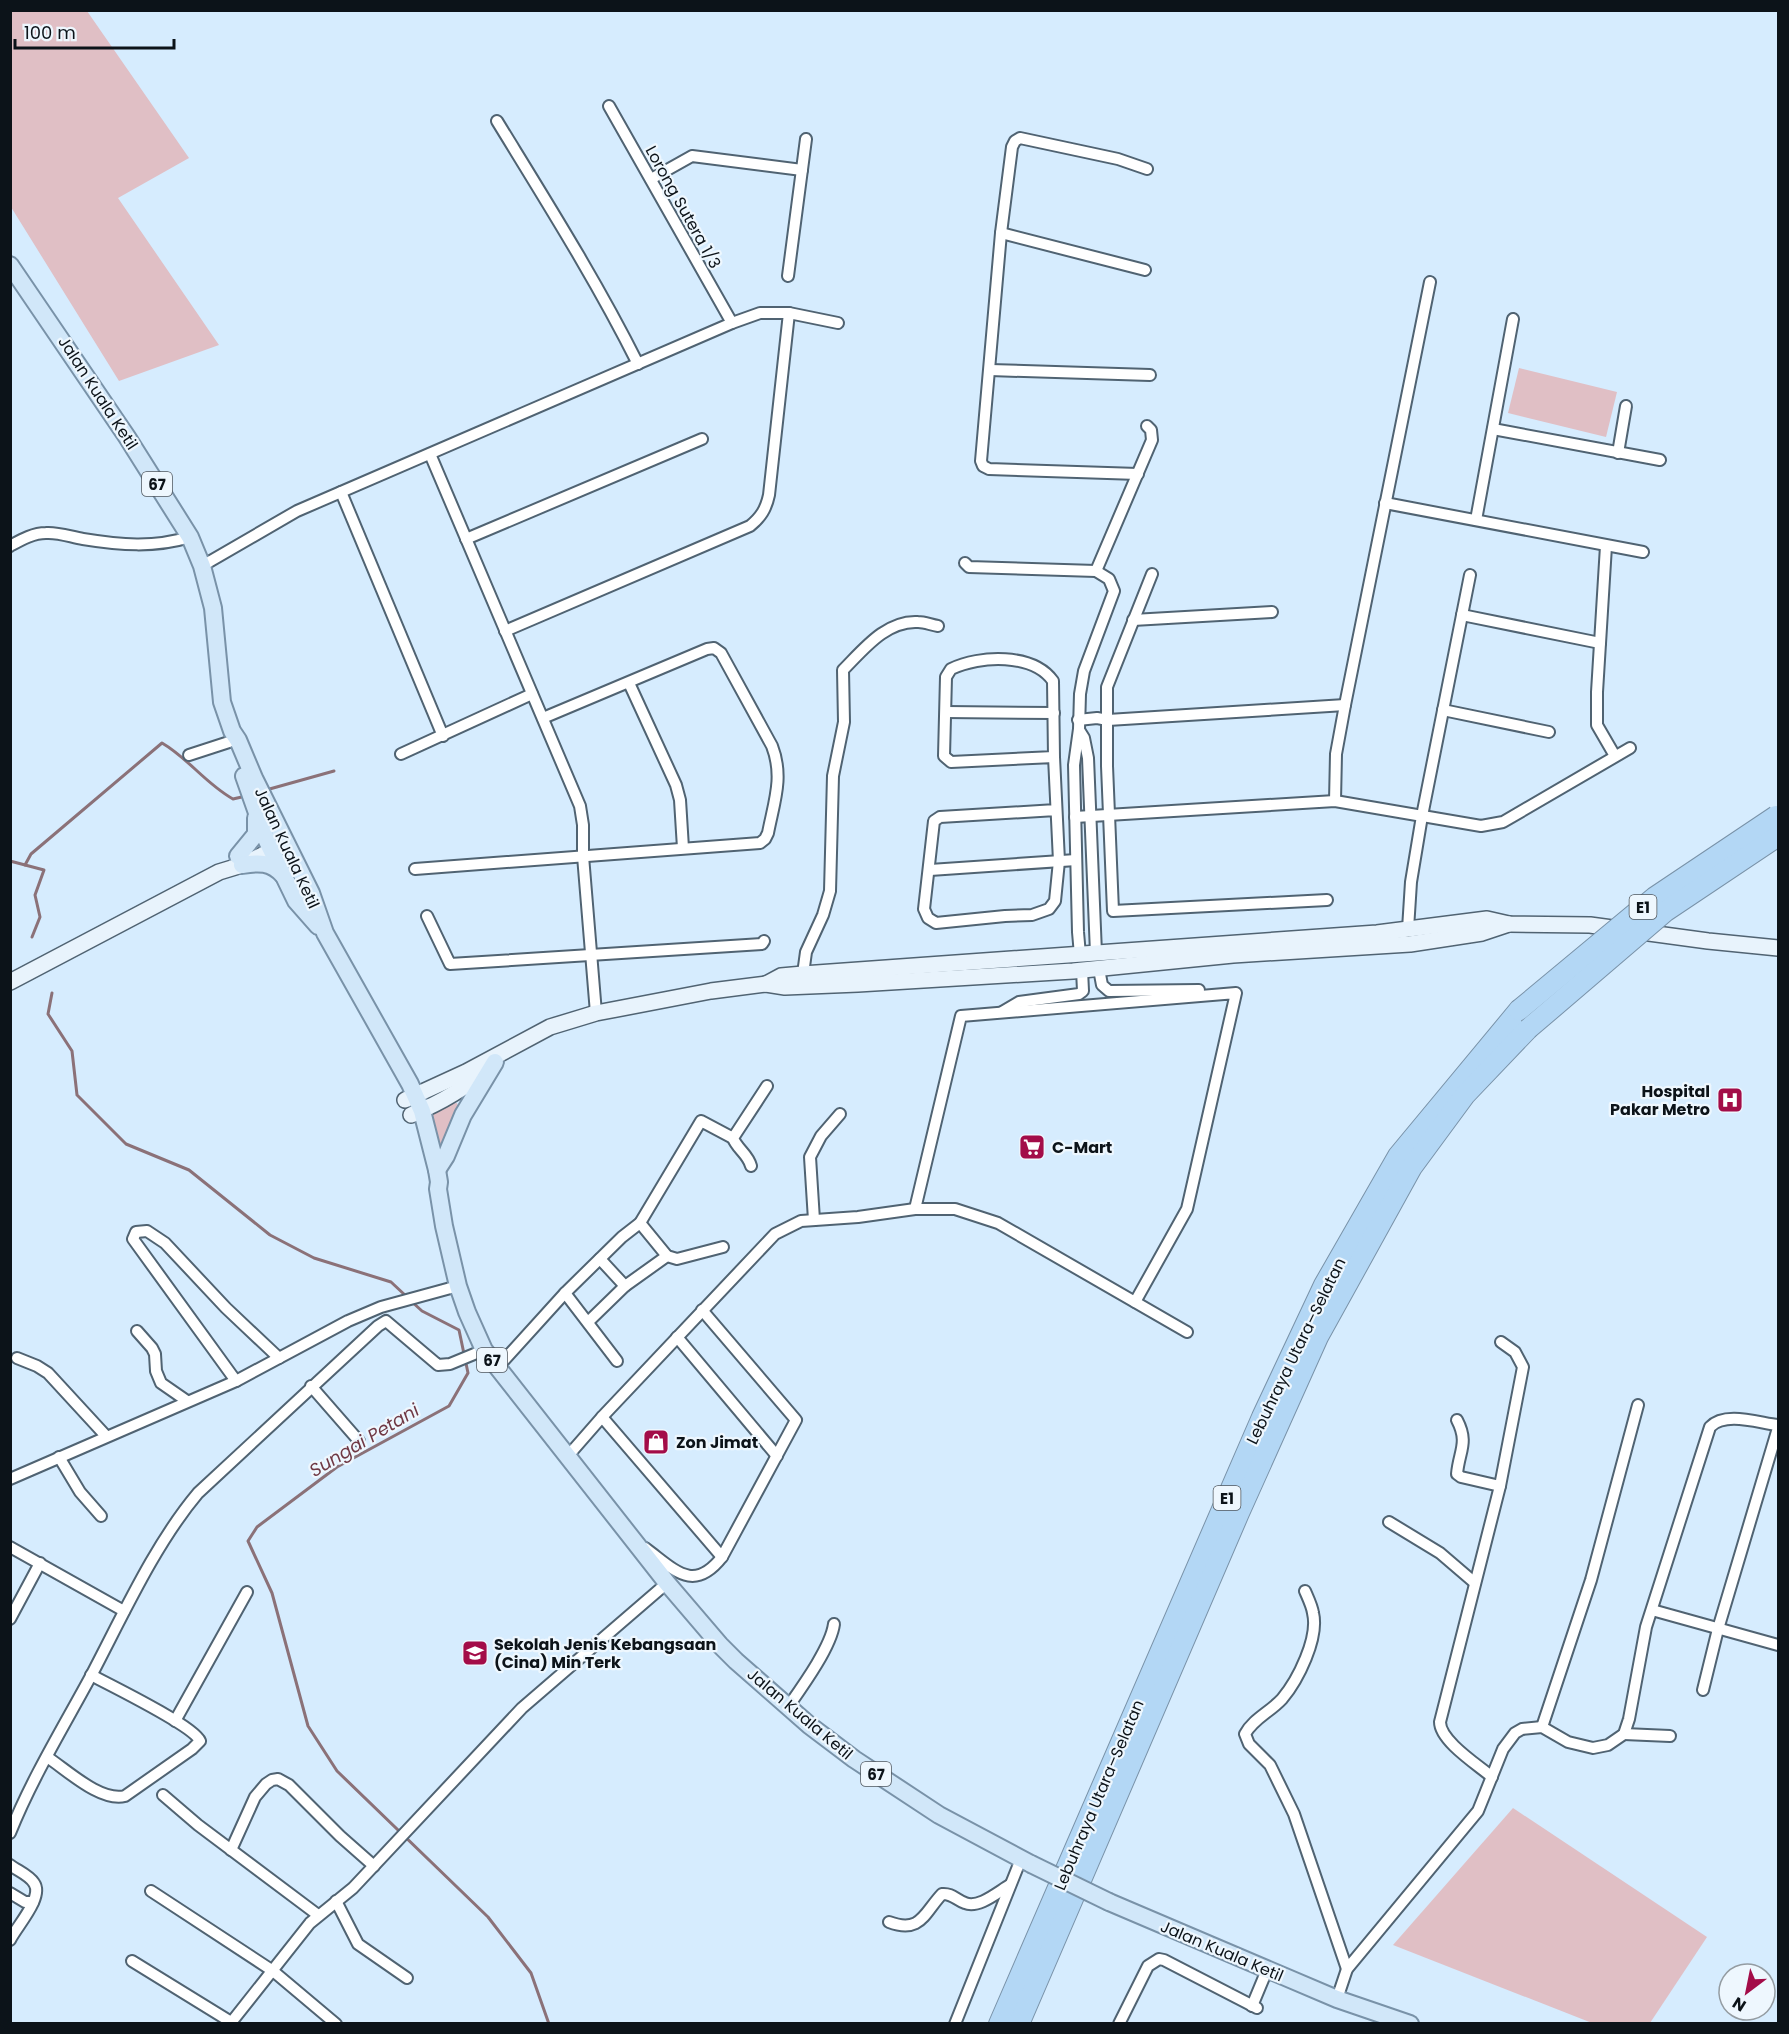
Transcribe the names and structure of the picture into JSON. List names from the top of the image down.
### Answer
{
  "streets": {
    "highway": ["E1", "Lebuhraya Utara–Selatan"],
    "main road": ["Jalan Kuala Ketil", "67"],
    "street": ["Lorong Sutera 1/3"]
  },
  "water": ["Sungai Petani"],
  "places": {
    "hospital": ["Hospital Pakar Metro"],
    "supermarket": ["C-Mart"],
    "shop": ["Zon Jimat"],
    "school or university": ["Sekolah Jenis Kebangsaan (Cina) Min Terk"]
  },
  "scale_bar": "100 m",
  "north": "bottom left"
}
